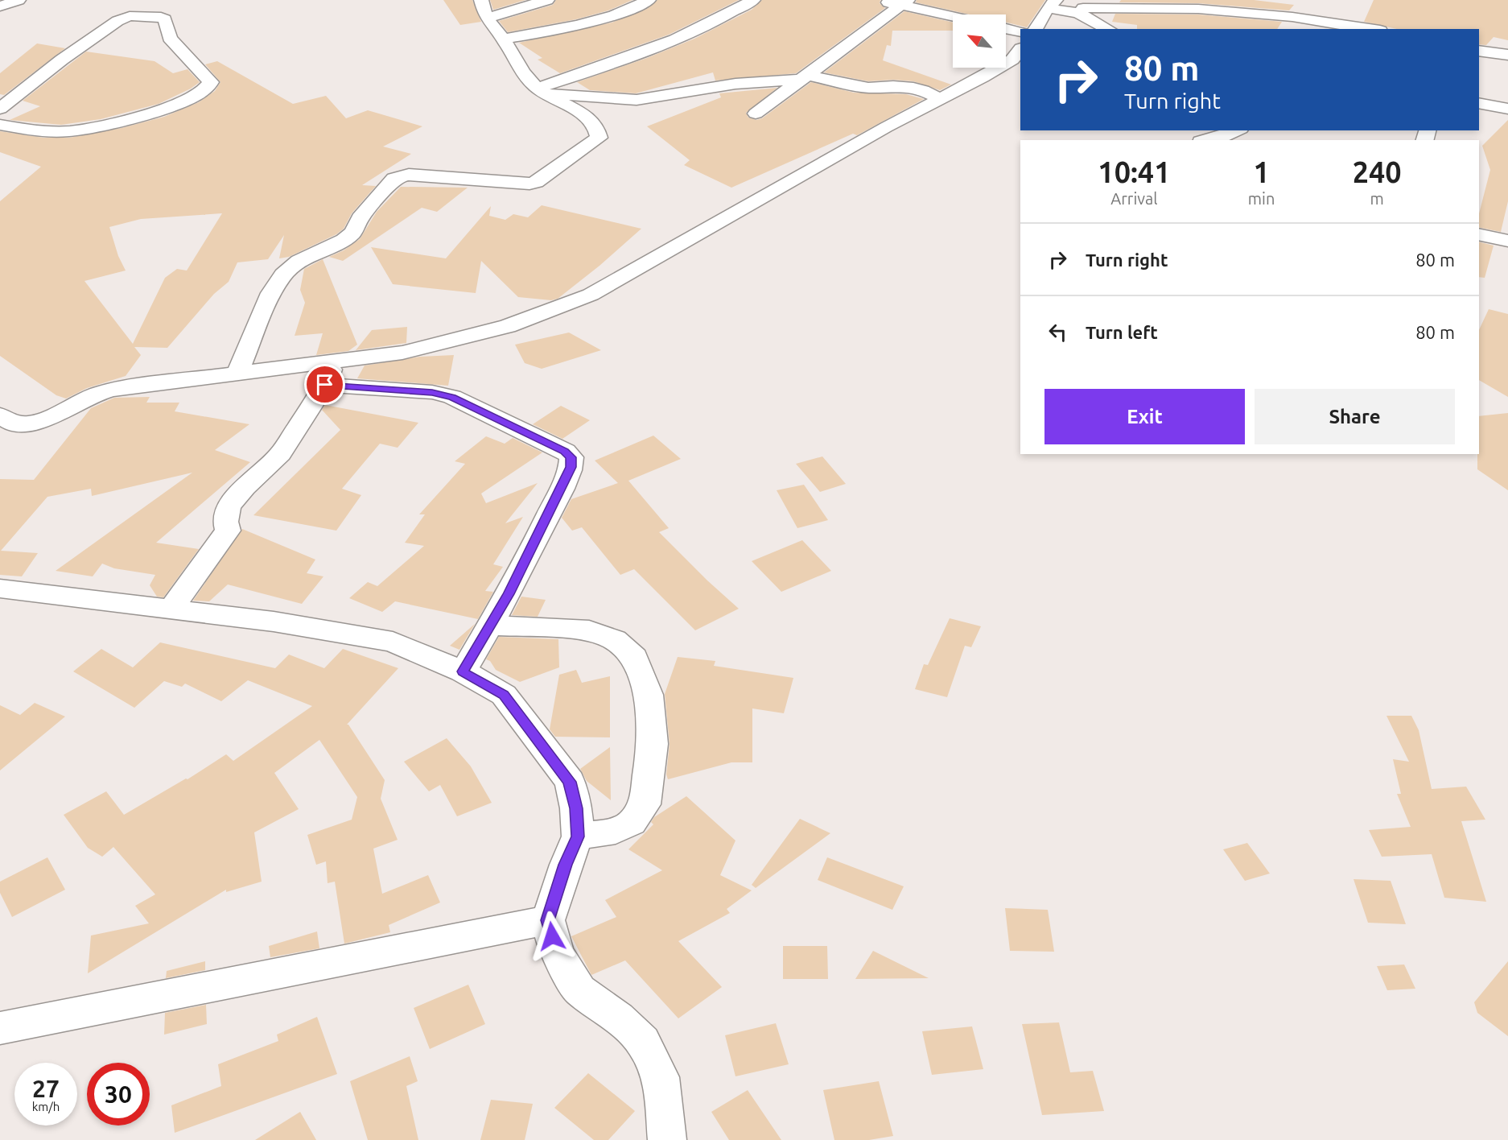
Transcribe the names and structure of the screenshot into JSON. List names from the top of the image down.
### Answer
{
  "north": "top left",
  "page": {
    "turn": ["80 m", "Turn right"],
    "eta": [
      "10:41",
      "Arrival",
      "1",
      "min",
      "240",
      "m"
    ],
    "list": [
      {
        "name": "Turn right",
        "value": "80 m"
      },
      {
        "name": "Turn left",
        "value": "80 m"
      }
    ],
    "buttons": ["Exit", "Share"],
    "speed": "27 km/h",
    "limit": "30"
  }
}
